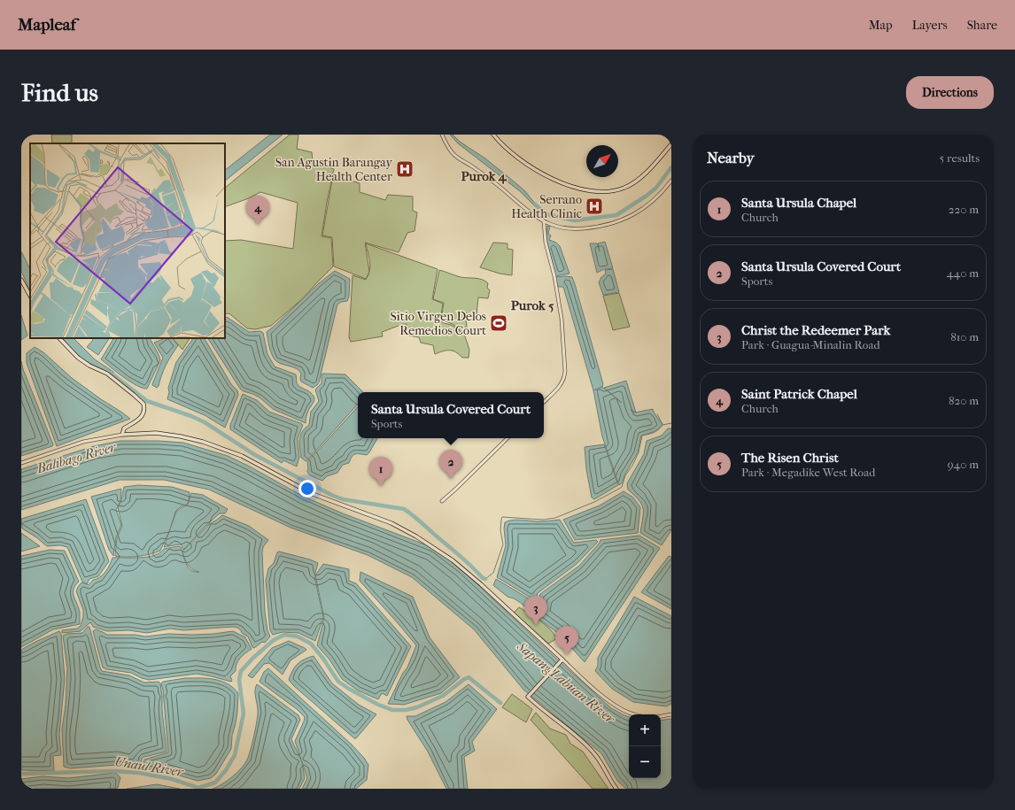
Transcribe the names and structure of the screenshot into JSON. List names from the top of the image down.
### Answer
{
  "districts": ["Purok 4", "Purok 5"],
  "water": ["Balibago River", "Sapang Labuan River", "Unaul River"],
  "places": {
    "hospital": ["San Agustin Barangay Health Center", "Serrano Health Clinic"],
    "sports": ["Sitio Virgen Delos Remedios Court"]
  },
  "north": "top right",
  "page": {
    "header": "Mapleaf",
    "nav": ["Map", "Layers", "Share"],
    "buttons": "Directions",
    "title": "Find us",
    "heading": ["Nearby", "5 results"],
    "list": [
      {
        "mark": "1",
        "name": "Santa Ursula Chapel",
        "note": "Church",
        "value": "220 m"
      },
      {
        "mark": "2",
        "name": "Santa Ursula Covered Court",
        "note": "Sports",
        "value": "440 m"
      },
      {
        "mark": "3",
        "name": "Christ the Redeemer Park",
        "note": "Park · Guagua-Minalin Road",
        "value": "810 m"
      },
      {
        "mark": "4",
        "name": "Saint Patrick Chapel",
        "note": "Church",
        "value": "820 m"
      },
      {
        "mark": "5",
        "name": "The Risen Christ",
        "note": "Park · Megadike West Road",
        "value": "940 m"
      }
    ],
    "pins": [
      "4",
      "2",
      "1",
      "3",
      "5"
    ],
    "popup": ["Santa Ursula Covered Court", "Sports"],
    "map_buttons": ["+", "−"]
  }
}
